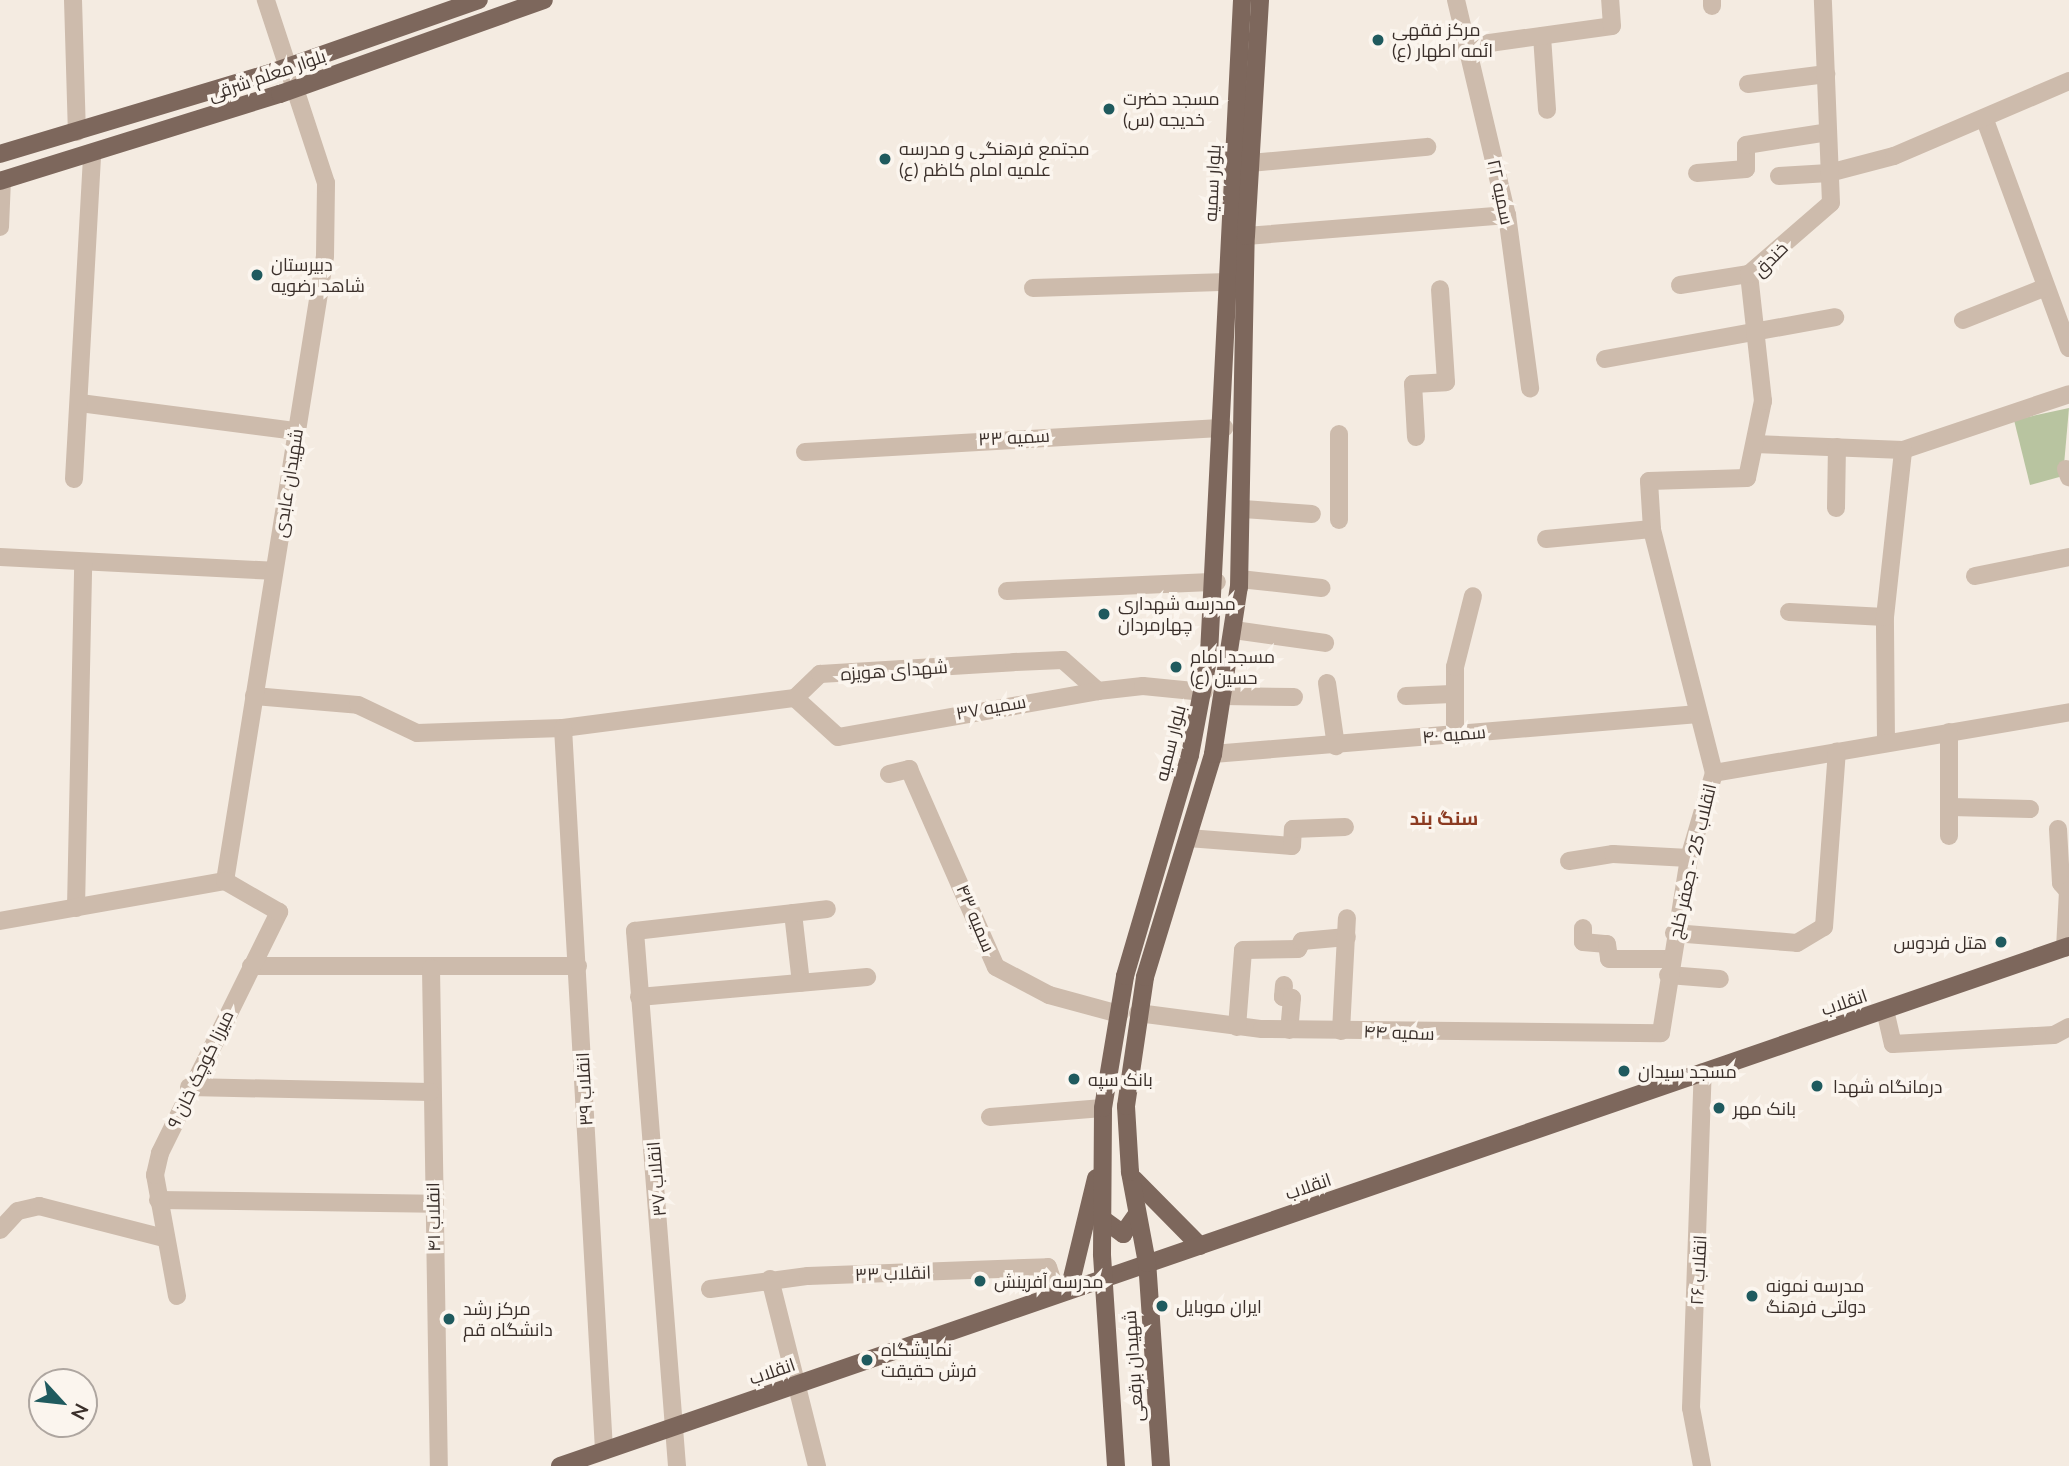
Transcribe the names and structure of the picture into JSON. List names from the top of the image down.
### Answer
{
  "streets": {
    "main road": [
      "بلوار معلم شرقی",
      "بلوار سمیه",
      "انقلاب",
      "شهیدان برقعی"
    ],
    "street": [
      "سمیه ۲۲",
      "خندق",
      "سمیه ۳۳",
      "شهیدان عابدی",
      "شهدای هویزه",
      "سمیه ۳۷",
      "سمیه ۴۰",
      "انقلاب 25 - جعفر خلج",
      "سمیه ۴۳",
      "سمیه ۴۴",
      "میرزا کوچک خان ۹",
      "انقلاب ۳۹",
      "انقلاب ۳۷",
      "انقلاب ۴۱",
      "انقلاب ۲۶",
      "انقلاب ۳۳"
    ]
  },
  "crossings": [
    ["بلوار معلم شرقی", "شهیدان عابدی"],
    ["بلوار سمیه", "سمیه ۳۳"],
    ["بلوار سمیه", "سمیه ۳۷"],
    ["بلوار سمیه", "سمیه ۴۰"],
    ["بلوار سمیه", "سمیه ۴۳"],
    ["بلوار سمیه", "انقلاب"],
    ["بلوار سمیه", "سمیه ۴۴"],
    ["بلوار سمیه", "شهیدان برقعی"],
    ["خندق", "انقلاب 25 - جعفر خلج"],
    ["شهیدان عابدی", "میرزا کوچک خان ۹"],
    ["شهدای هویزه", "سمیه ۳۷"],
    ["سمیه ۴۰", "انقلاب 25 - جعفر خلج"],
    ["انقلاب 25 - جعفر خلج", "سمیه ۴۴"],
    ["انقلاب", "انقلاب ۳۹"],
    ["انقلاب", "انقلاب ۳۷"],
    ["انقلاب", "انقلاب ۲۶"],
    ["انقلاب", "انقلاب ۳۳"],
    ["انقلاب", "شهیدان برقعی"]
  ],
  "districts": ["سنگ بند"],
  "places": [
    "مرکز فقهی ائمه اطهار (ع)",
    "مسجد حضرت خدیجه (س)",
    "مجتمع فرهنگی و مدرسه علمیه امام کاظم (ع)",
    "دبیرستان شاهد رضویه",
    "مدرسه شهداری چهارمردان",
    "مسجد امام حسین (ع)",
    "هتل فردوس",
    "مسجد سیدان",
    "بانک سپه",
    "درمانگاه شهدا",
    "بانک مهر",
    "مدرسه آفرینش",
    "مدرسه نمونه دولتی فرهنگ",
    "ایران موبایل",
    "مرکز رشد دانشگاه قم",
    "نمایشگاه فرش حقیقت"
  ],
  "north": "bottom right"
}
